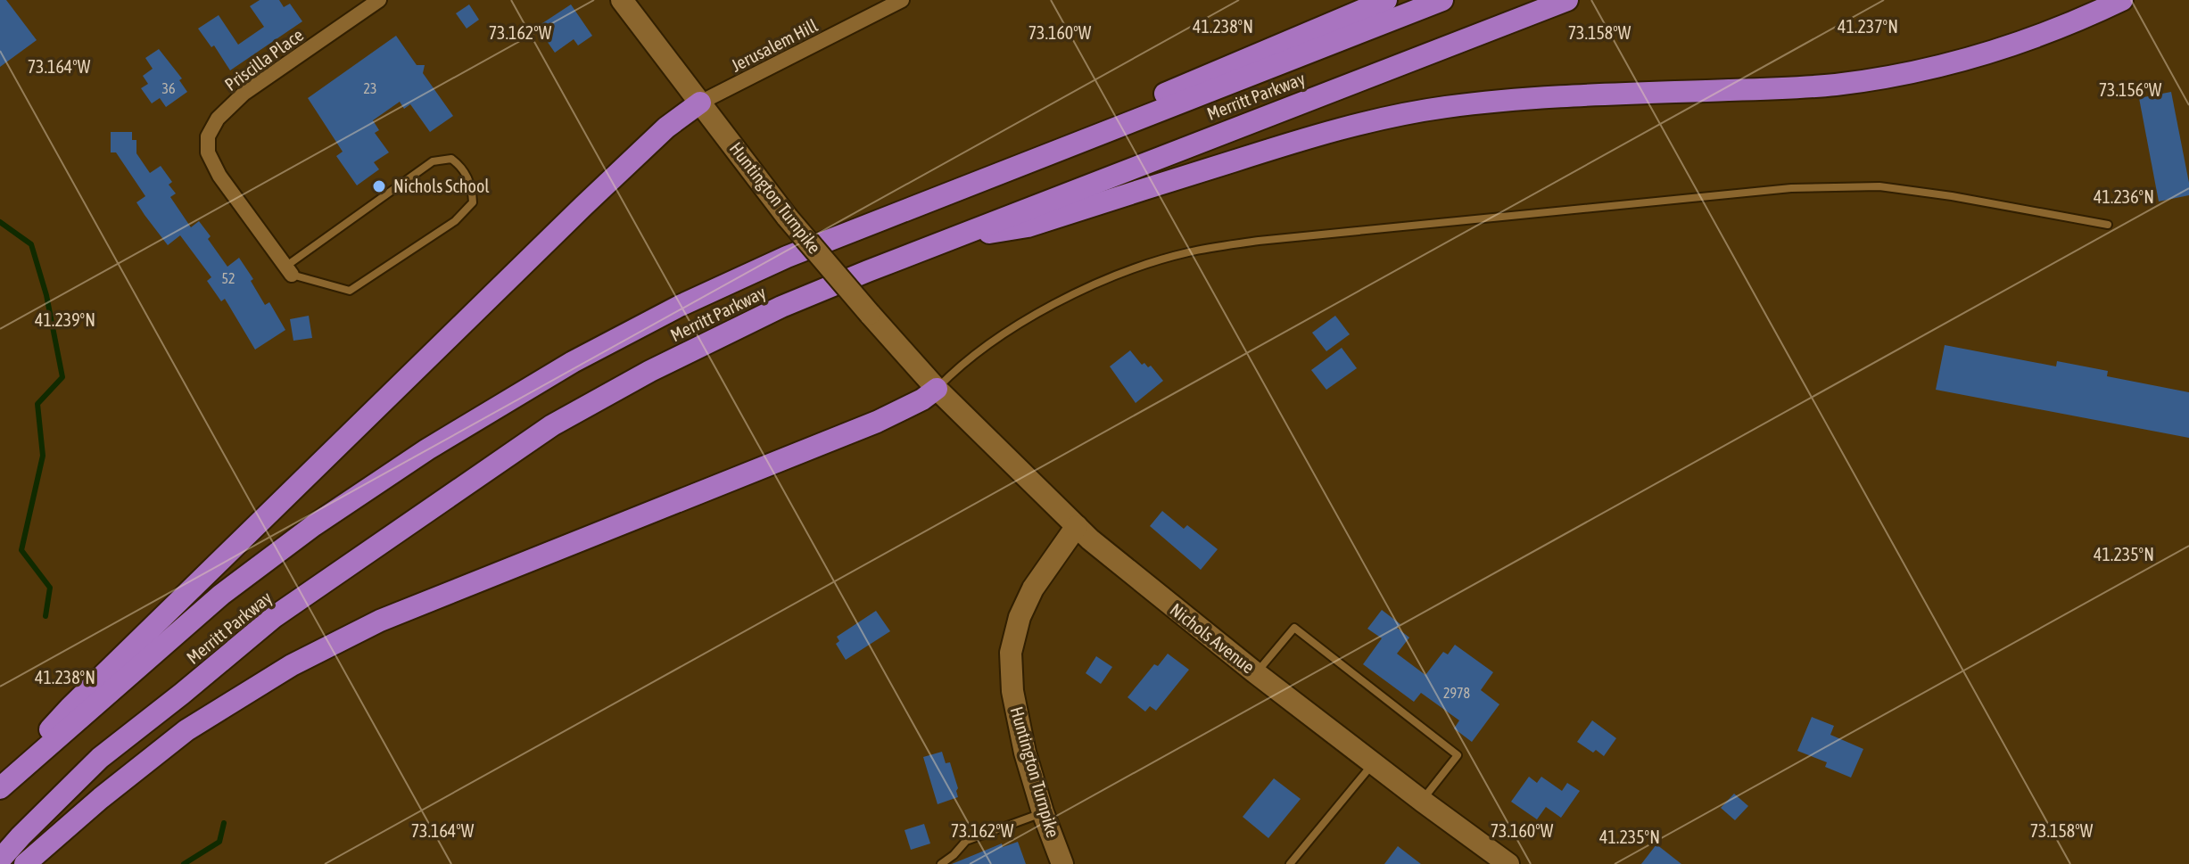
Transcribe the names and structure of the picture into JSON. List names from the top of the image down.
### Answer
{
  "streets": {
    "highway": ["Merritt Parkway"],
    "main road": ["Huntington Turnpike", "Nichols Avenue"],
    "street": ["Jerusalem Hill", "Priscilla Place"]
  },
  "crossings": [
    ["Jerusalem Hill", "Huntington Turnpike"],
    ["Huntington Turnpike", "Nichols Avenue"]
  ],
  "places": ["Nichols School"],
  "house_numbers": [
    "36",
    "23",
    "52",
    "2978"
  ],
  "coordinates": [
    "41.238°N",
    "41.237°N",
    "73.162°W",
    "73.160°W",
    "73.158°W",
    "73.164°W",
    "73.156°W",
    "41.236°N",
    "41.239°N",
    "41.235°N"
  ]
}
